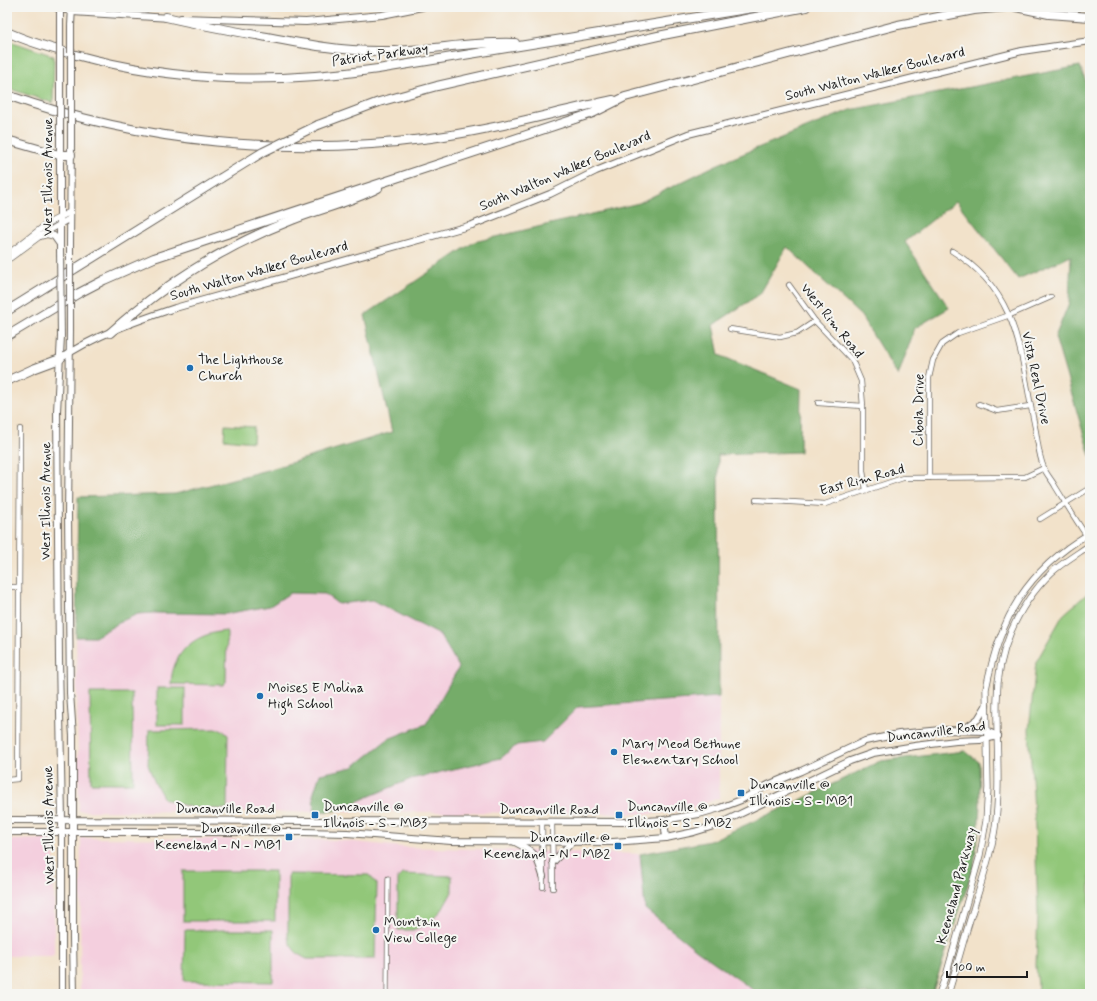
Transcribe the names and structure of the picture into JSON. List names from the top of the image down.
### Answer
{
  "streets": {
    "highway": ["Patriot Parkway"],
    "main road": ["South Walton Walker Boulevard", "West Illinois Avenue", "Duncanville Road"],
    "street": [
      "West Rim Road",
      "Vista Real Drive",
      "Cibola Drive",
      "East Rim Road",
      "Keeneland Parkway"
    ]
  },
  "crossings": [
    ["South Walton Walker Boulevard", "West Illinois Avenue"],
    ["West Illinois Avenue", "Duncanville Road"],
    ["West Rim Road", "East Rim Road"],
    ["Vista Real Drive", "Cibola Drive"],
    ["Vista Real Drive", "East Rim Road"],
    ["Vista Real Drive", "Keeneland Parkway"],
    ["Cibola Drive", "East Rim Road"],
    ["Duncanville Road", "Keeneland Parkway"]
  ],
  "places": {
    "other": [
      "The Lighthouse Church",
      "Moises E Molina High School",
      "Mary Meod Bethune Elementary School",
      "Mountain View College"
    ],
    "transit": [
      "Duncanville @ Illinois - S - MB1",
      "Duncanville @ Illinois - S - MB3",
      "Duncanville @ Illinois - S - MB2",
      "Duncanville @ Keeneland - N - MB1",
      "Duncanville @ Keeneland - N - MB2"
    ]
  },
  "scale_bar": "100 m"
}
